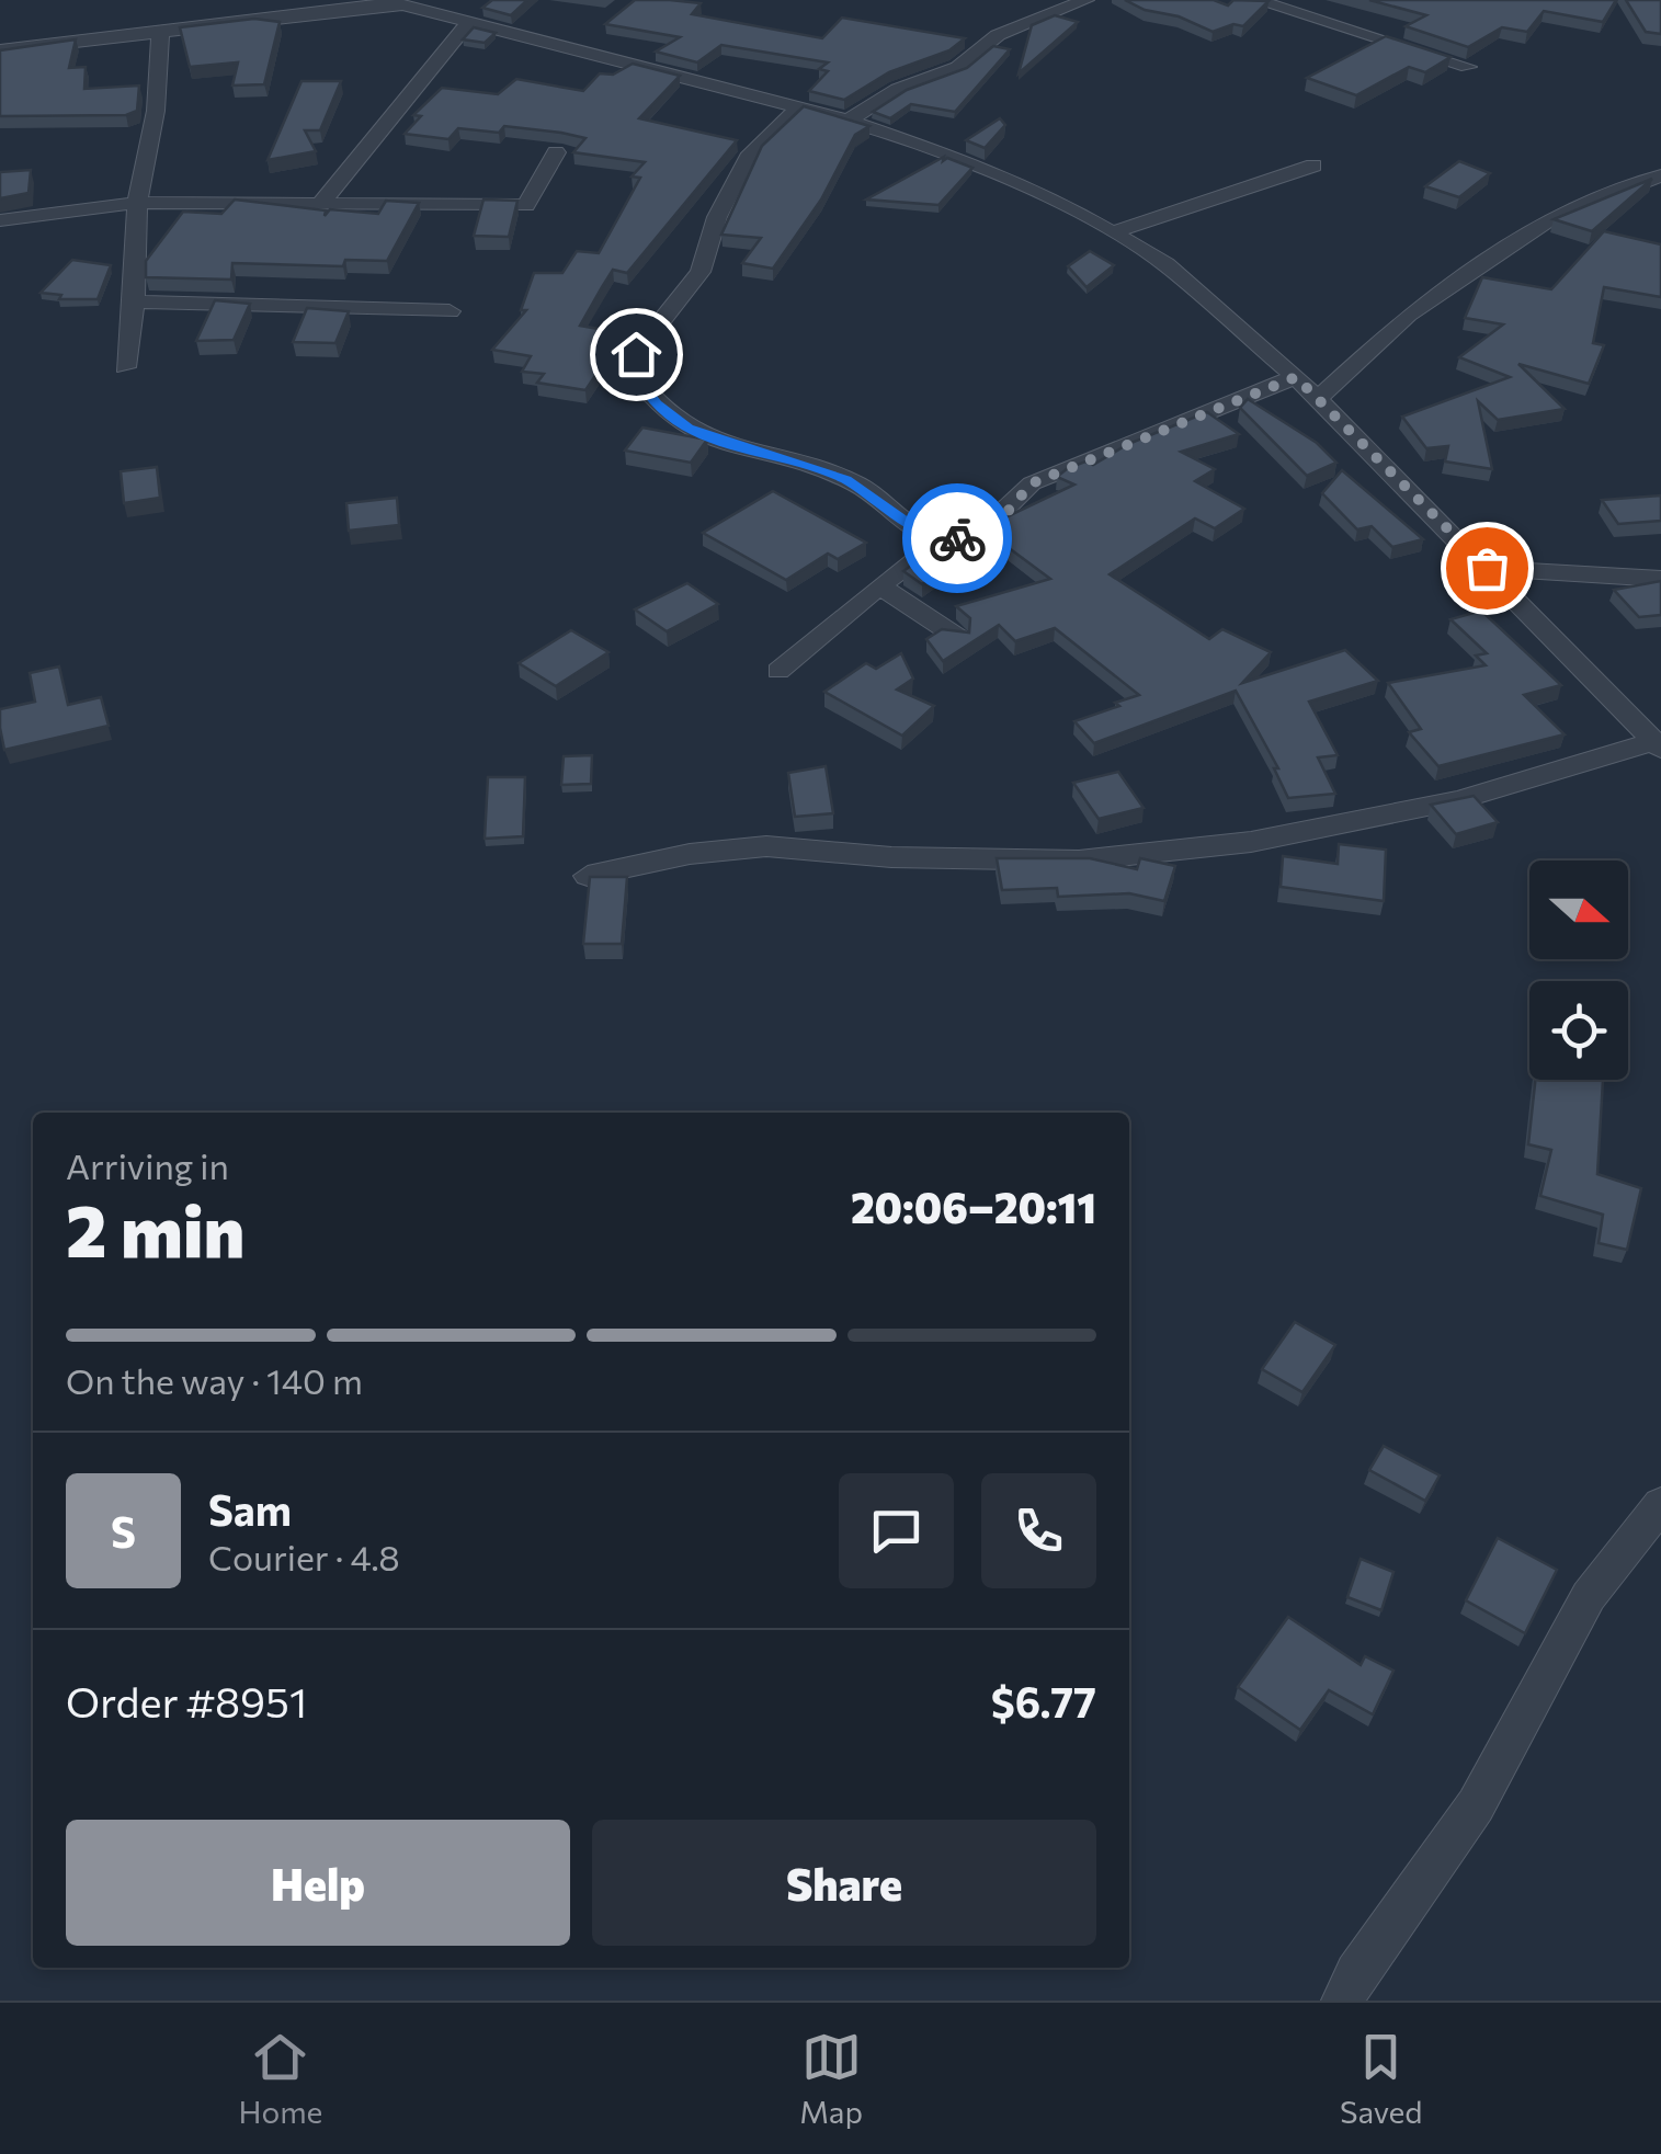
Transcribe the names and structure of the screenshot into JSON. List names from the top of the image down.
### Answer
{
  "north": "right",
  "page": {
    "heading": ["2 min", "Arriving in", "20:06–20:11"],
    "panel": [
      "Sam",
      "Courier · 4.8",
      "Order #8951",
      "$6.77"
    ],
    "bar": "On the way · 140 m",
    "round": "S",
    "buttons": ["Help", "Share"],
    "tabs": ["Home", "Map", "Saved"]
  }
}
